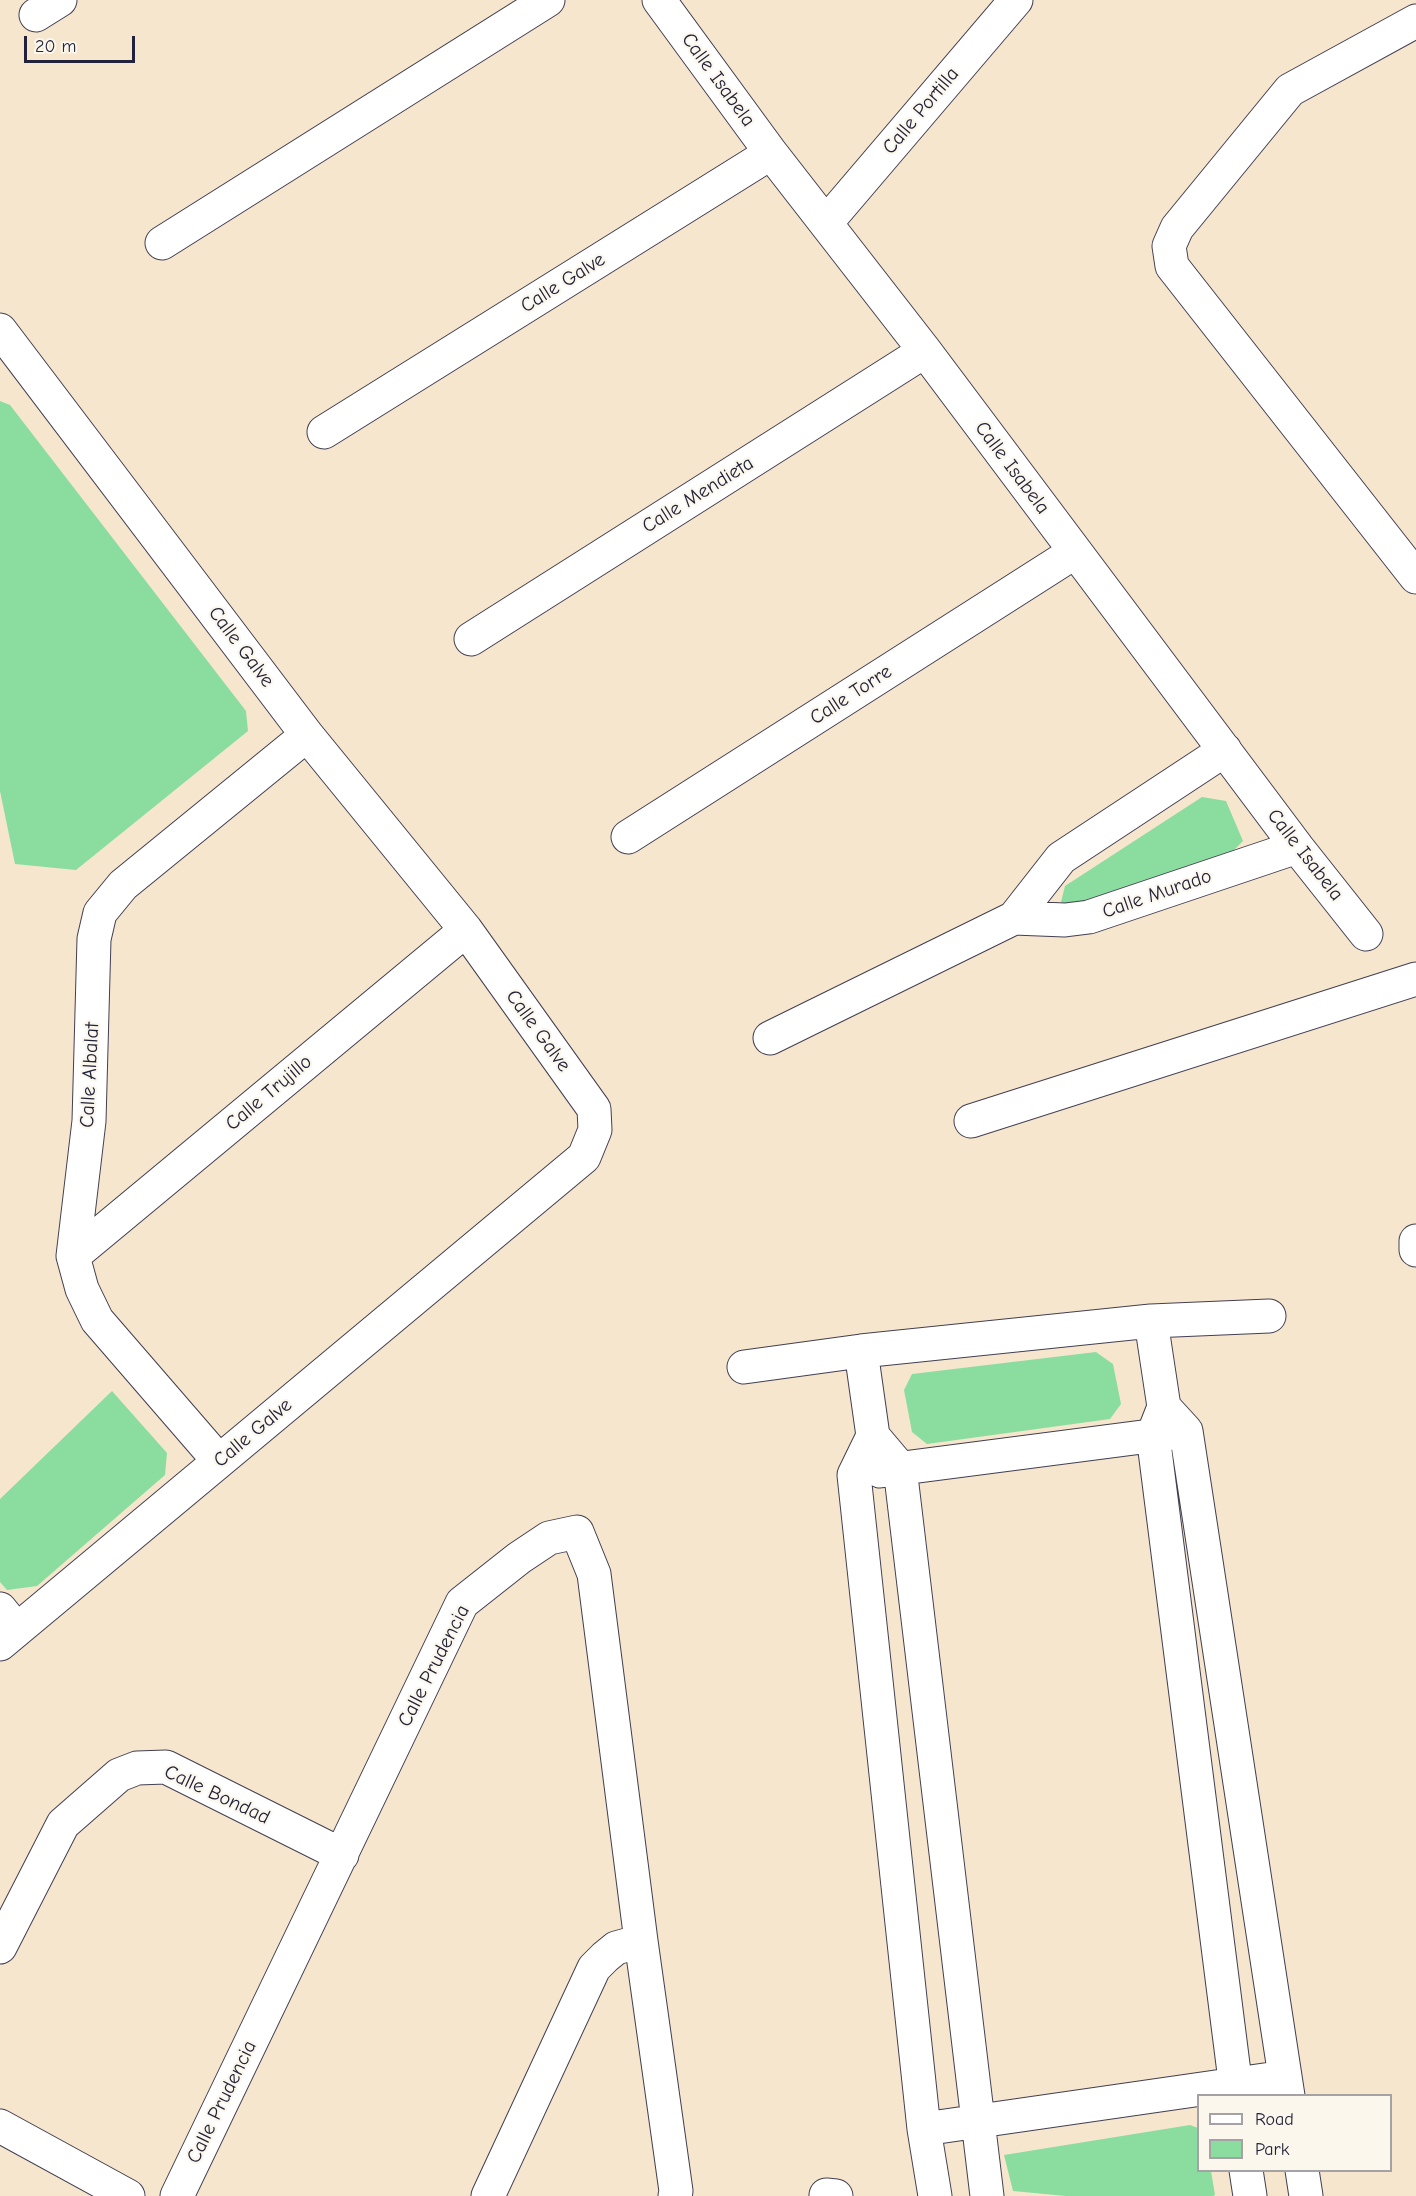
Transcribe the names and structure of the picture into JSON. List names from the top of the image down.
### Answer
{
  "streets": {
    "street": [
      "Calle Isabela",
      "Calle Portilla",
      "Calle Galve",
      "Calle Mendieta",
      "Calle Torre",
      "Calle Murado",
      "Calle Albalat",
      "Calle Trujillo",
      "Calle Prudencia",
      "Calle Bondad"
    ]
  },
  "crossings": [
    ["Calle Isabela", "Calle Portilla"],
    ["Calle Isabela", "Calle Galve"],
    ["Calle Isabela", "Calle Mendieta"],
    ["Calle Isabela", "Calle Torre"],
    ["Calle Isabela", "Calle Murado"],
    ["Calle Galve", "Calle Albalat"],
    ["Calle Galve", "Calle Trujillo"],
    ["Calle Albalat", "Calle Trujillo"],
    ["Calle Prudencia", "Calle Bondad"]
  ],
  "legend": ["Road", "Park"],
  "scale_bar": "20 m"
}
